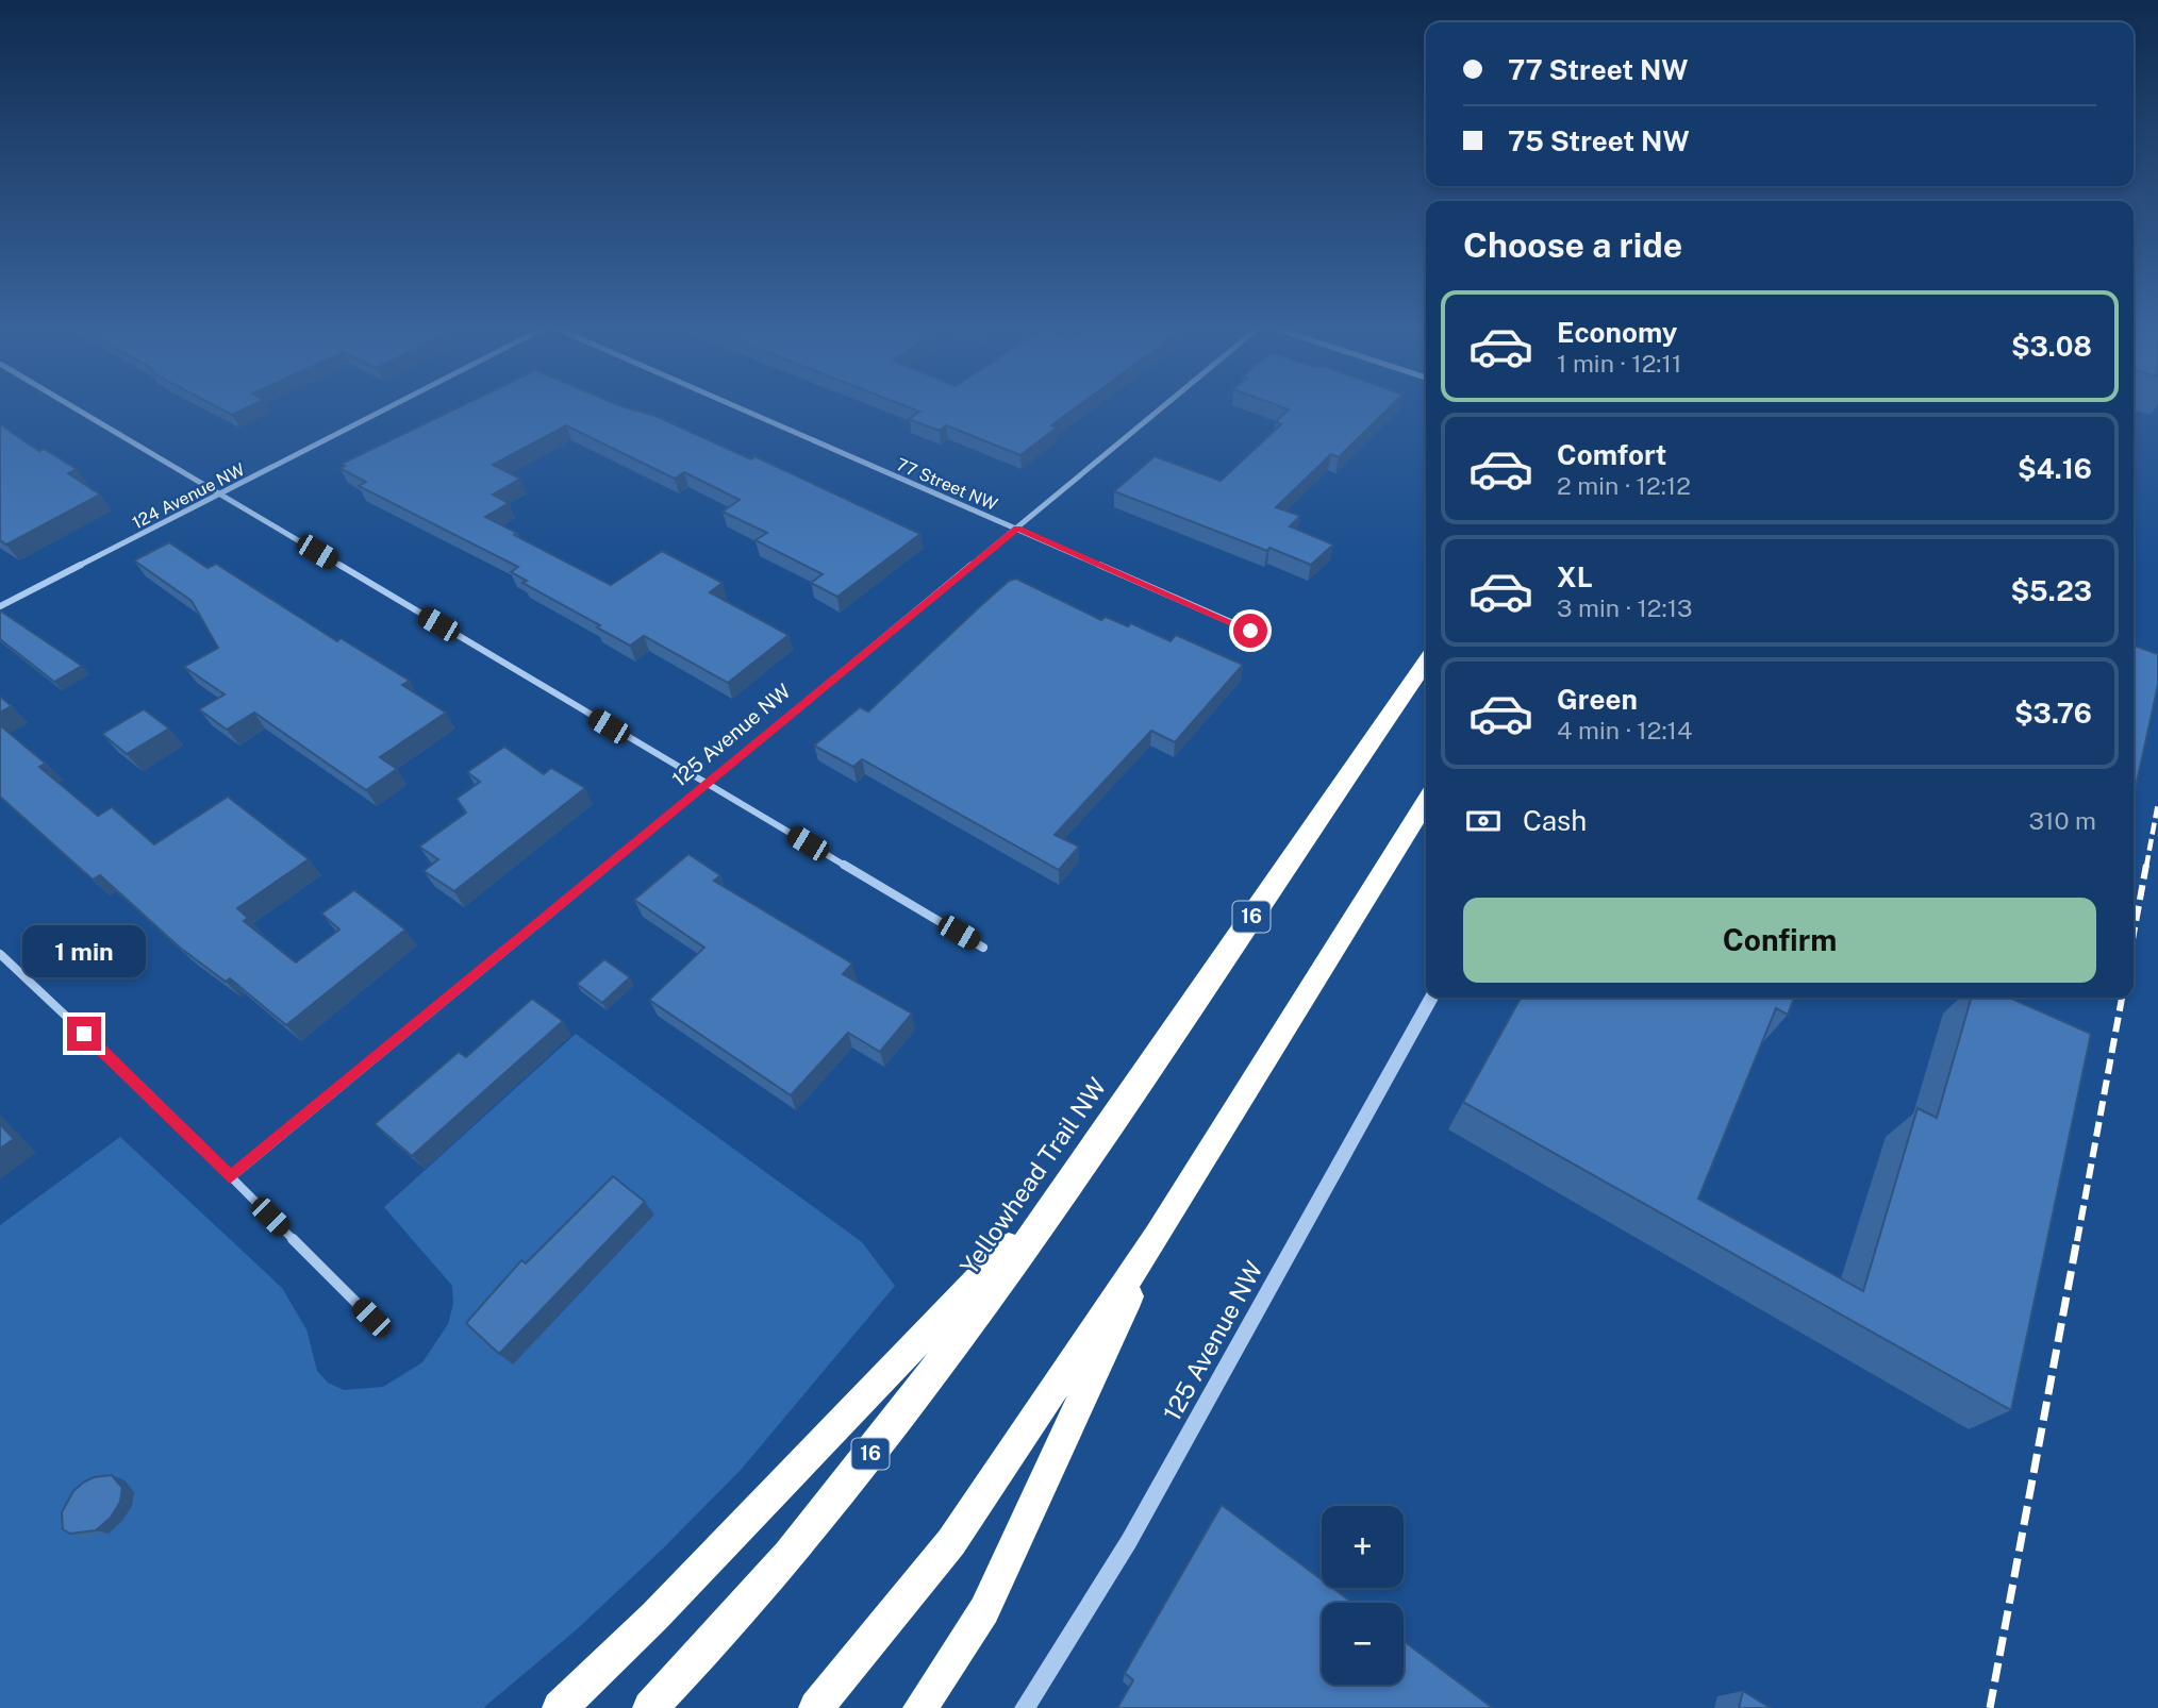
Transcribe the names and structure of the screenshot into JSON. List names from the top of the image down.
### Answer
{
  "streets": {
    "highway": ["16", "Yellowhead Trail NW"],
    "street": ["77 Street NW", "124 Avenue NW", "125 Avenue NW"]
  },
  "crossings": [
    ["77 Street NW", "125 Avenue NW"]
  ],
  "page": {
    "banner": ["77 Street NW", "75 Street NW"],
    "heading": "Choose a ride",
    "list": [
      {
        "name": "Economy",
        "note": "1 min · 12:11",
        "value": "$3.08"
      },
      {
        "name": "Comfort",
        "note": "2 min · 12:12",
        "value": "$4.16"
      },
      {
        "name": "XL",
        "note": "3 min · 12:13",
        "value": "$5.23"
      },
      {
        "name": "Green",
        "note": "4 min · 12:14",
        "value": "$3.76"
      }
    ],
    "pay": ["Cash", "310 m"],
    "buttons": "Confirm",
    "bubble": "1 min",
    "map_buttons": ["+", "−"]
  }
}
